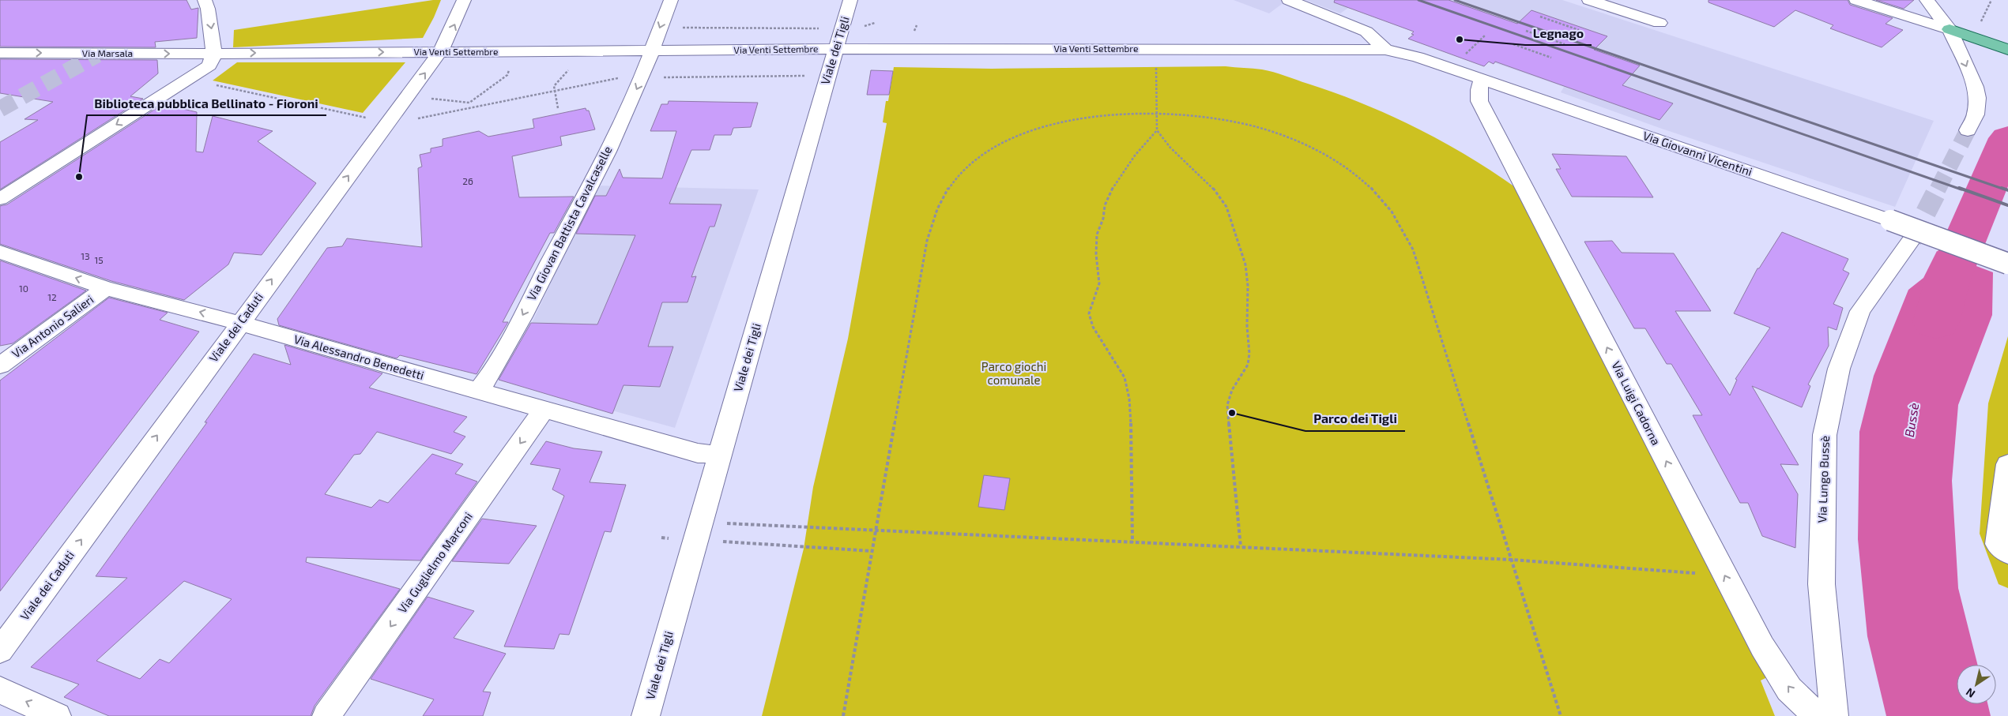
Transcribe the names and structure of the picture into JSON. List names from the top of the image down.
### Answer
{
  "streets": {
    "street": [
      "Via Venti Settembre",
      "Viale dei Tigli",
      "Via Marsala",
      "Via Giovanni Vicentini",
      "Via Giovan Battista Cavalcaselle",
      "Via Antonio Salieri",
      "Viale dei Caduti",
      "Via Alessandro Benedetti",
      "Via Luigi Cadorna",
      "Via Lungo Bussè",
      "Via Guglielmo Marconi"
    ]
  },
  "crossings": [
    ["Via Venti Settembre", "Viale dei Tigli"],
    ["Via Venti Settembre", "Via Marsala"],
    ["Via Venti Settembre", "Via Giovanni Vicentini"],
    ["Via Venti Settembre", "Via Giovan Battista Cavalcaselle"],
    ["Via Venti Settembre", "Viale dei Caduti"],
    ["Viale dei Tigli", "Via Alessandro Benedetti"],
    ["Via Giovanni Vicentini", "Via Luigi Cadorna"],
    ["Via Giovan Battista Cavalcaselle", "Via Alessandro Benedetti"],
    ["Via Antonio Salieri", "Via Alessandro Benedetti"],
    ["Viale dei Caduti", "Via Alessandro Benedetti"],
    ["Via Alessandro Benedetti", "Via Guglielmo Marconi"]
  ],
  "one_way": [
    "Via Marsala",
    "Via Giovan Battista Cavalcaselle",
    "Viale dei Caduti",
    "Via Luigi Cadorna",
    "Via Guglielmo Marconi"
  ],
  "water": ["Bussè"],
  "parks": ["Parco giochi comunale"],
  "places": ["Legnago", "Biblioteca pubblica Bellinato - Fioroni", "Parco dei Tigli"],
  "house_numbers": [
    "26",
    "13",
    "15",
    "10",
    "12"
  ],
  "north": "bottom left"
}
